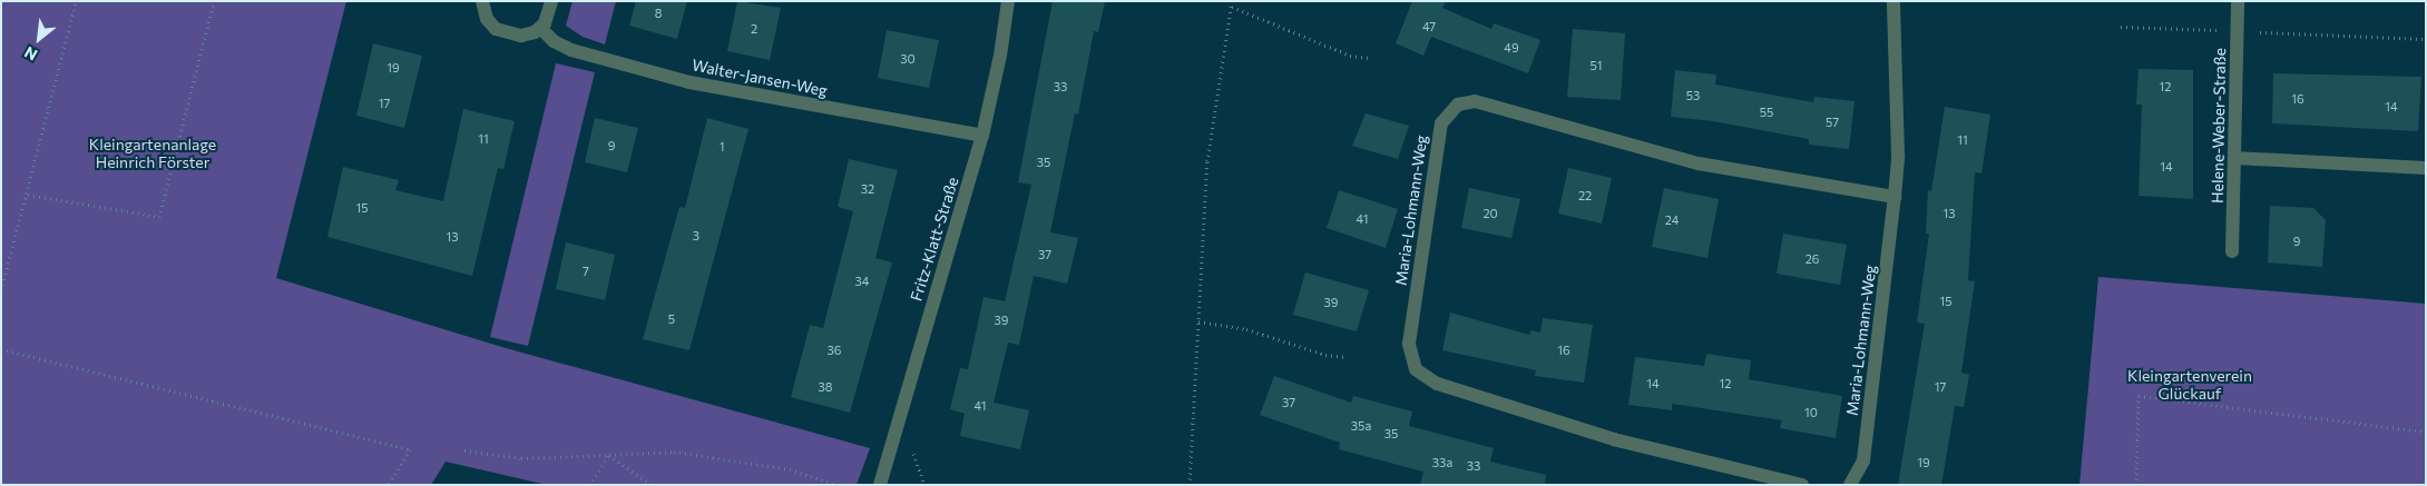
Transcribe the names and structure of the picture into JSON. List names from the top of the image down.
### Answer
{
  "streets": {
    "street": [
      "Walter-Jansen-Weg",
      "Helene-Weber-Straße",
      "Maria-Lohmann-Weg",
      "Fritz-Klatt-Straße"
    ]
  },
  "crossings": [
    ["Walter-Jansen-Weg", "Fritz-Klatt-Straße"]
  ],
  "parks": ["Kleingartenanlage Heinrich Förster", "Kleingartenverein Glückauf"],
  "house_numbers": [
    "8",
    "47",
    "2",
    "49",
    "30",
    "51",
    "19",
    "33",
    "12",
    "53",
    "16",
    "17",
    "14",
    "55",
    "57",
    "11",
    "11",
    "9",
    "1",
    "35",
    "14",
    "32",
    "22",
    "15",
    "20",
    "13",
    "41",
    "24",
    "3",
    "13",
    "9",
    "37",
    "26",
    "7",
    "34",
    "15",
    "39",
    "5",
    "39",
    "36",
    "16",
    "14",
    "12",
    "38",
    "17",
    "37",
    "41",
    "10",
    "35a",
    "35",
    "33a",
    "19",
    "33"
  ],
  "north": "bottom left"
}
